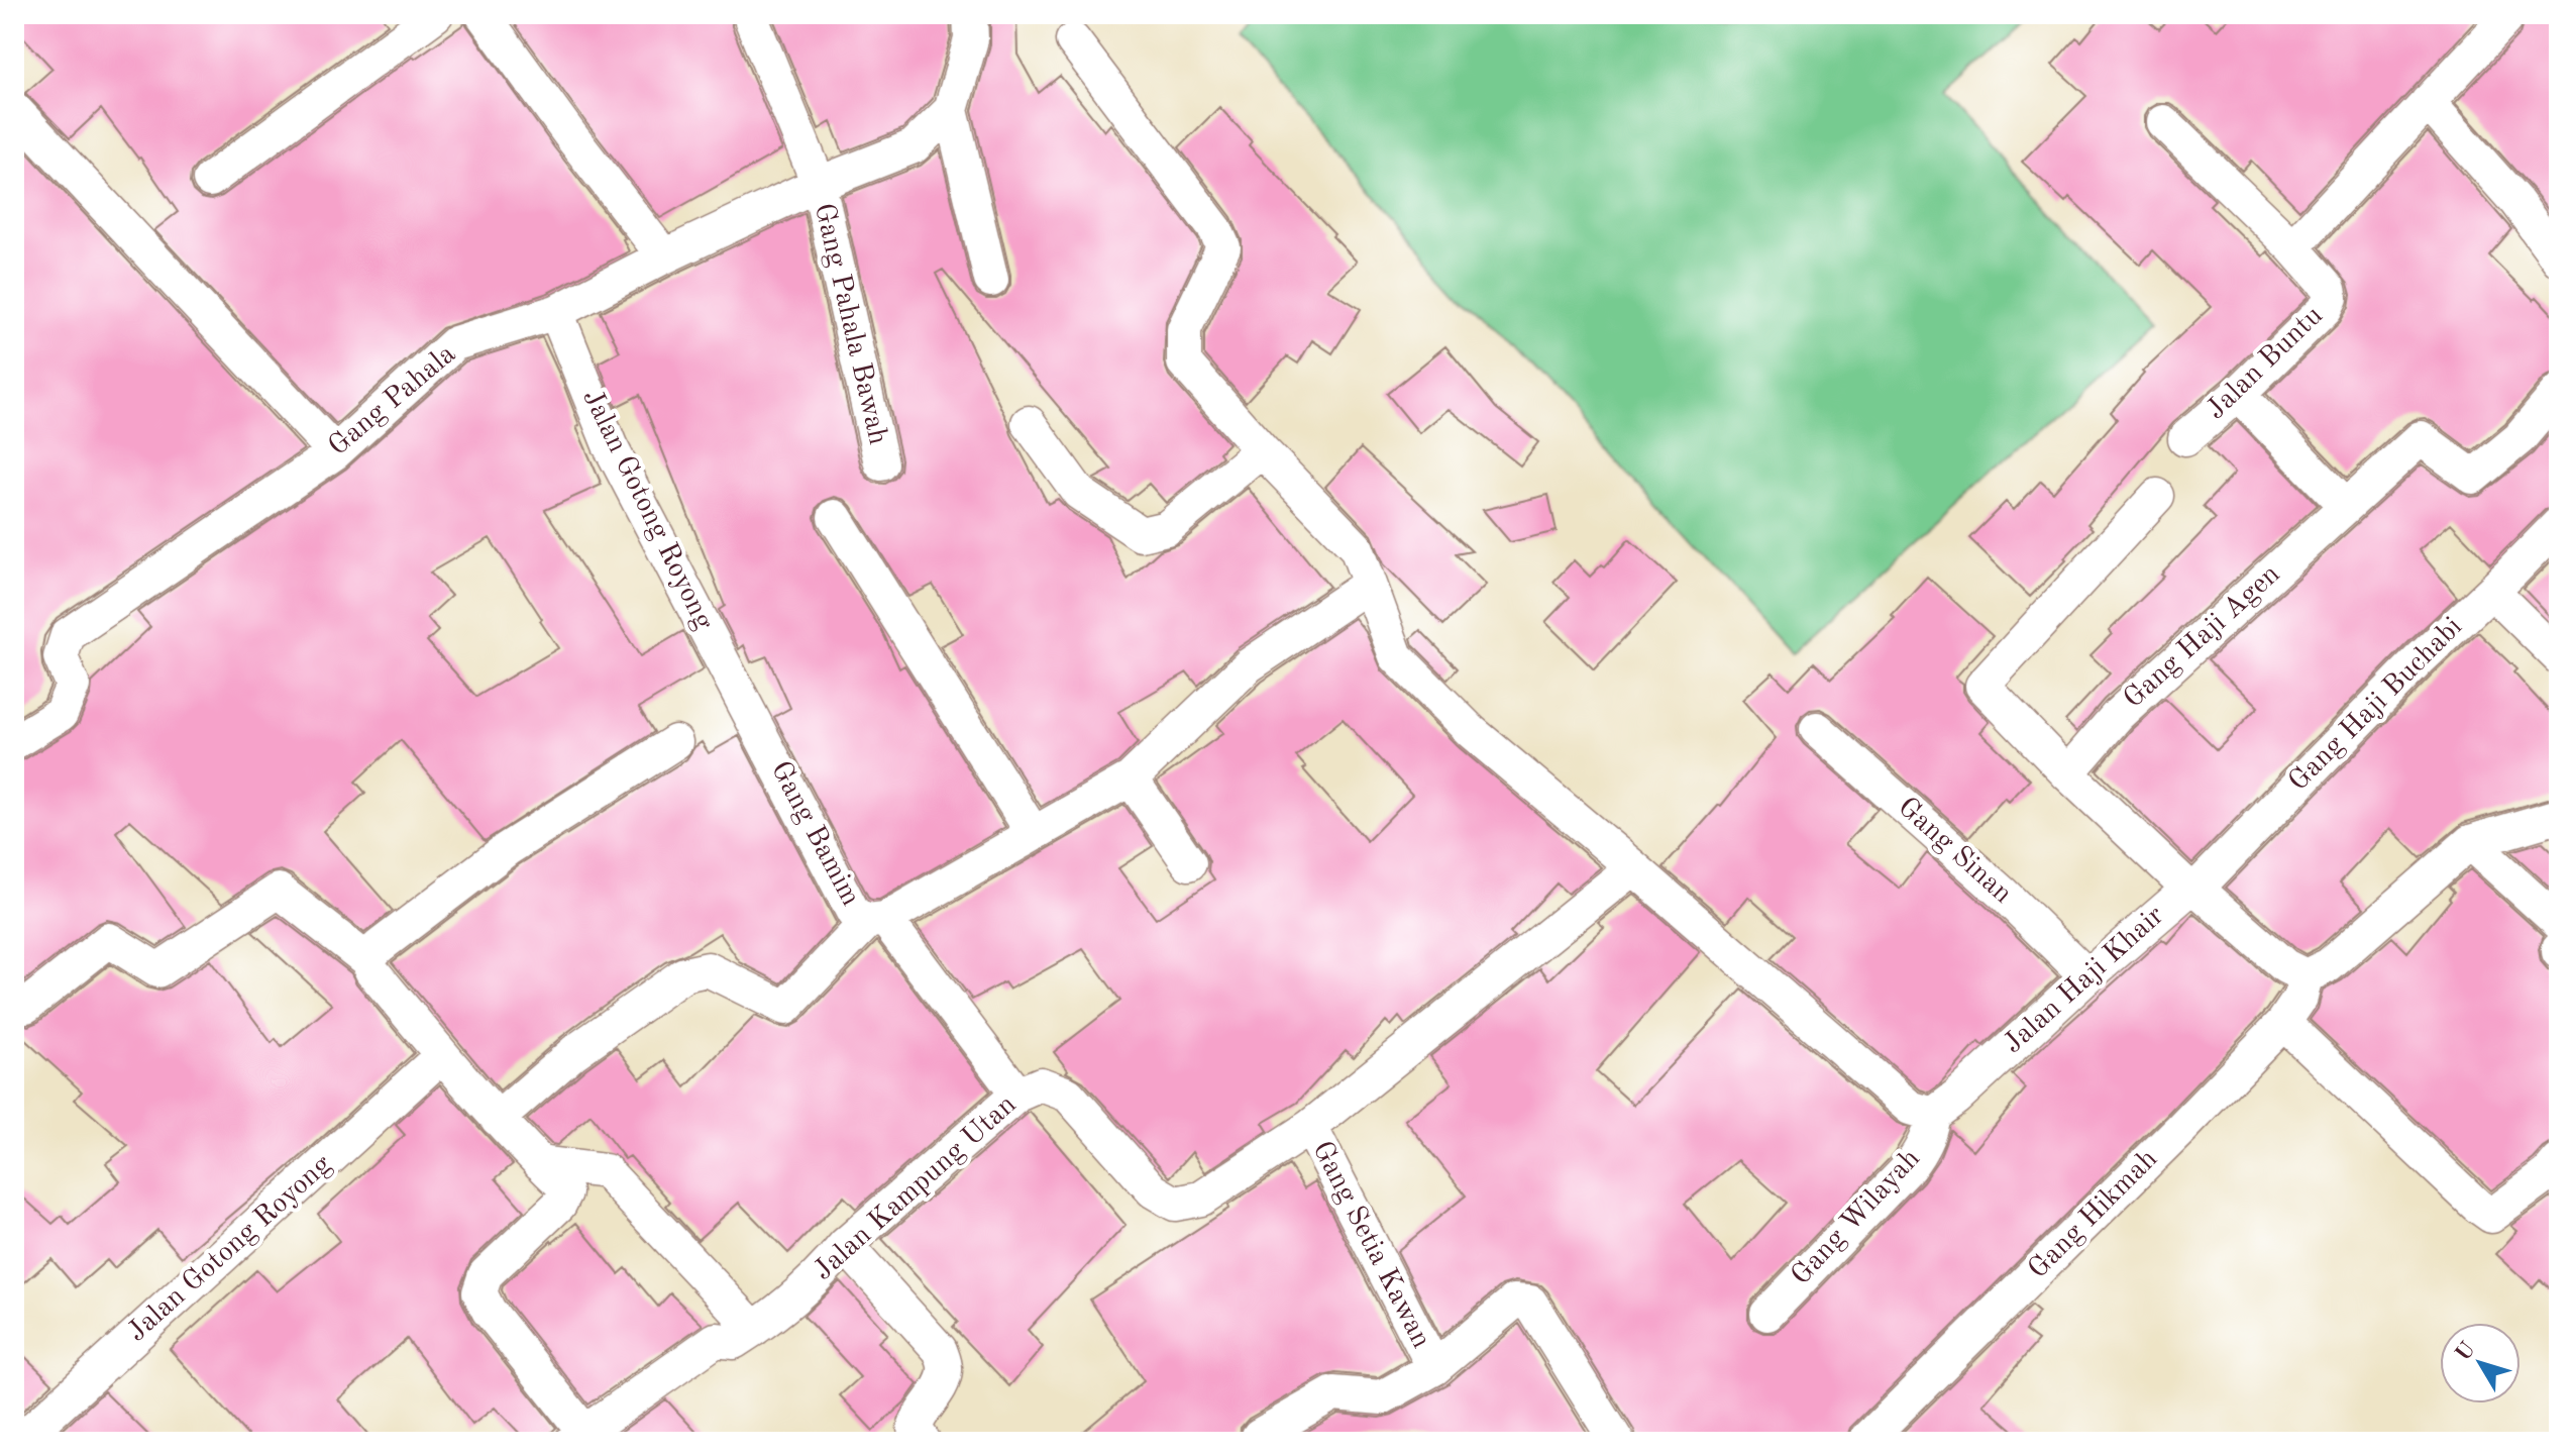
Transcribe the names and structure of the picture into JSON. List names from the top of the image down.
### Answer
{
  "streets": {
    "street": [
      "Gang Pahala Bawah",
      "Jalan Buntu",
      "Gang Pahala",
      "Jalan Gotong Royong",
      "Gang Haji Agen",
      "Gang Haji Buchabi",
      "Gang Bamim",
      "Gang Sinan",
      "Jalan Haji Khair",
      "Jalan Kampung Utan",
      "Gang Hikmah",
      "Gang Wilayah",
      "Gang Setia Kawan"
    ]
  },
  "crossings": [
    ["Gang Pahala Bawah", "Gang Pahala"],
    ["Gang Pahala", "Jalan Gotong Royong"],
    ["Jalan Gotong Royong", "Gang Bamim"],
    ["Gang Haji Buchabi", "Jalan Haji Khair"],
    ["Gang Bamim", "Jalan Kampung Utan"],
    ["Gang Sinan", "Jalan Haji Khair"],
    ["Jalan Haji Khair", "Gang Hikmah"],
    ["Jalan Haji Khair", "Gang Wilayah"],
    ["Jalan Kampung Utan", "Gang Setia Kawan"]
  ],
  "north": "top left"
}
